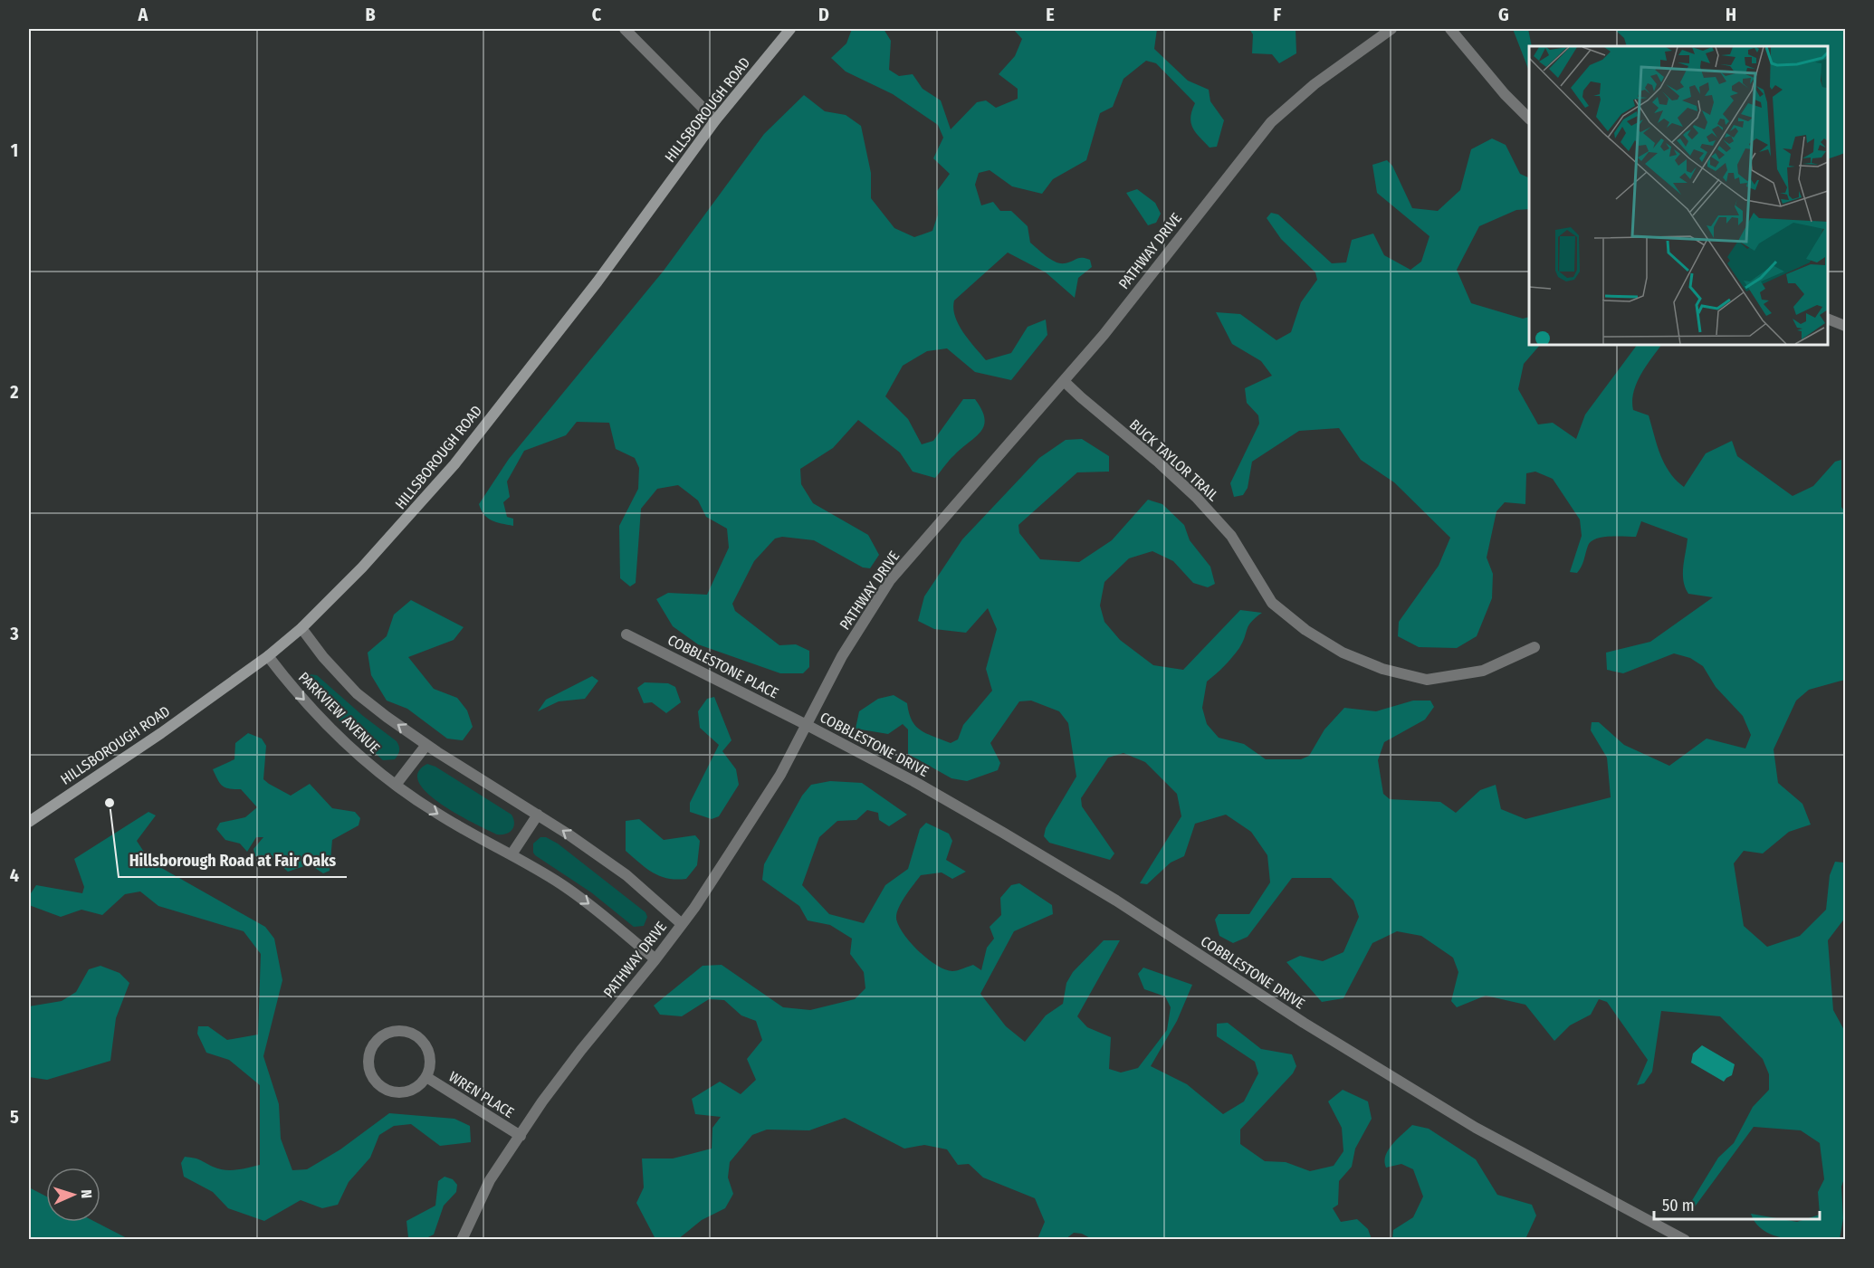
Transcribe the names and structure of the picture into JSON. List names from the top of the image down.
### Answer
{
  "streets": {
    "main road": ["HILLSBOROUGH ROAD"],
    "street": [
      "PATHWAY DRIVE",
      "BUCK TAYLOR TRAIL",
      "COBBLESTONE PLACE",
      "PARKVIEW AVENUE",
      "COBBLESTONE DRIVE",
      "WREN PLACE"
    ]
  },
  "crossings": [
    ["HILLSBOROUGH ROAD", "PARKVIEW AVENUE"],
    ["PATHWAY DRIVE", "BUCK TAYLOR TRAIL"],
    ["PATHWAY DRIVE", "COBBLESTONE PLACE"],
    ["PATHWAY DRIVE", "PARKVIEW AVENUE"],
    ["PATHWAY DRIVE", "COBBLESTONE DRIVE"],
    ["PATHWAY DRIVE", "WREN PLACE"],
    ["COBBLESTONE PLACE", "COBBLESTONE DRIVE"]
  ],
  "places": ["Hillsborough Road at Fair Oaks"],
  "scale_bar": "50 m",
  "north": "right",
  "grid": {
    "columns": [
      "A",
      "B",
      "C",
      "D",
      "E",
      "F",
      "G",
      "H"
    ],
    "rows": [
      "1",
      "2",
      "3",
      "4",
      "5"
    ]
  }
}
